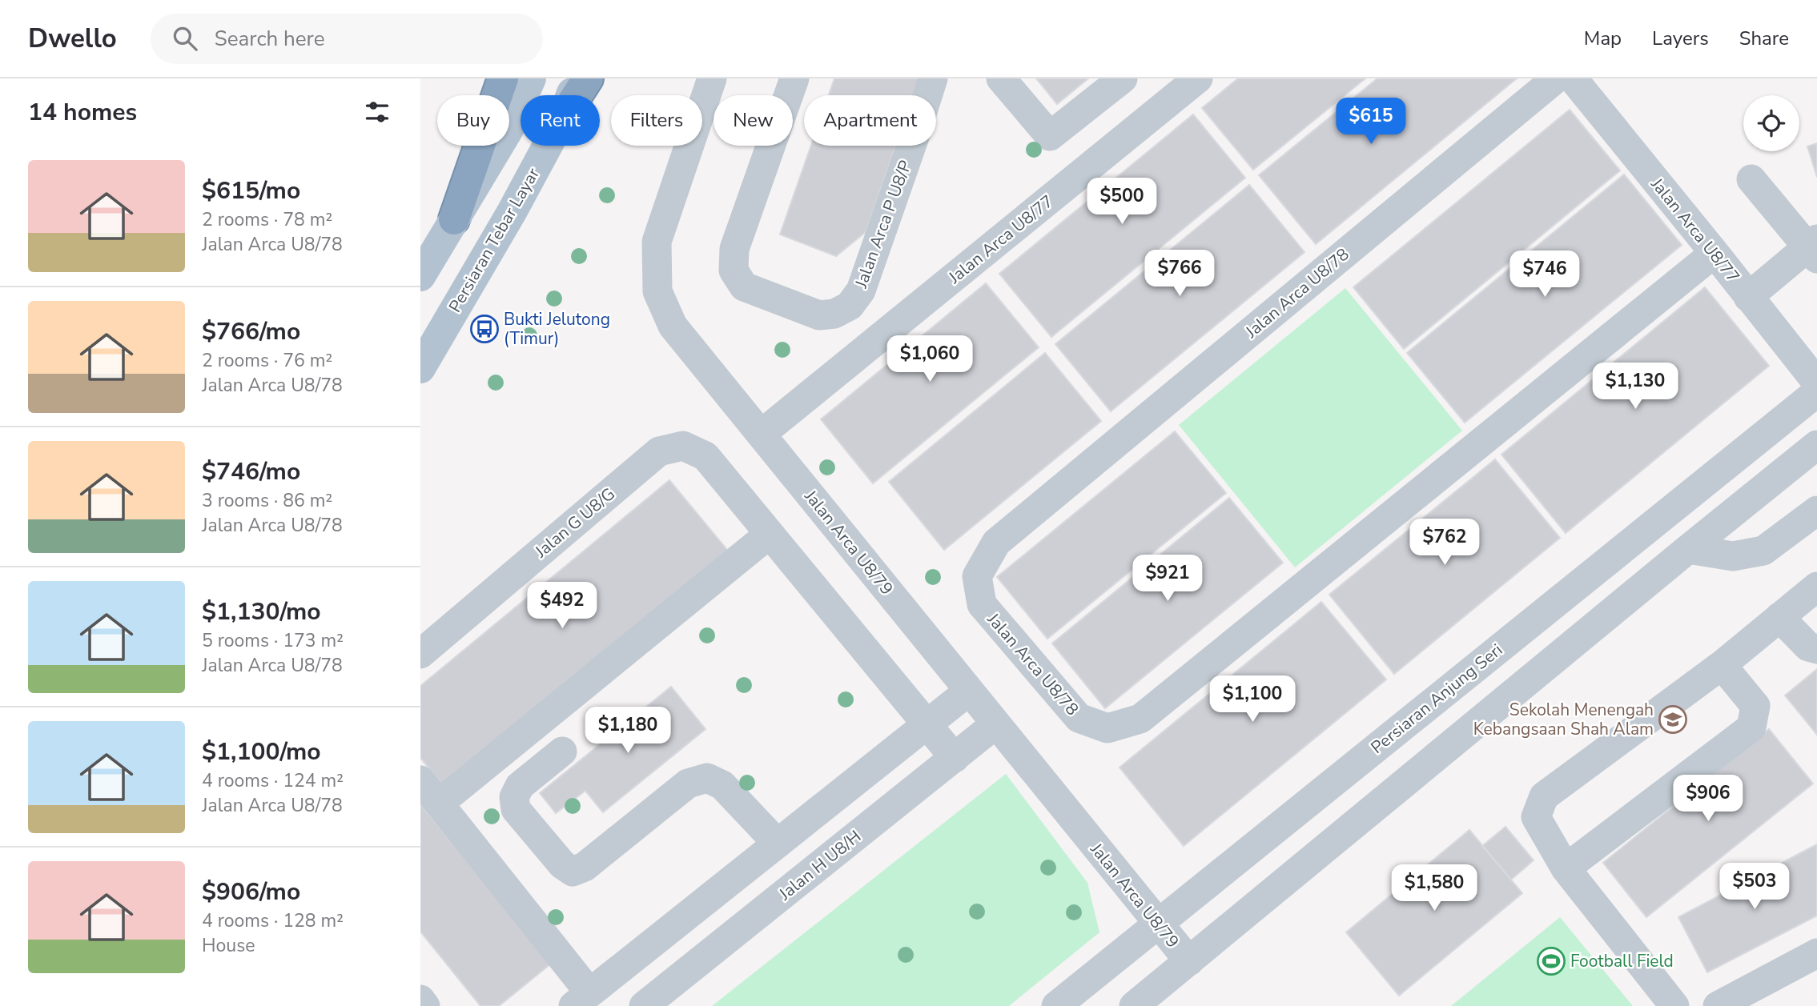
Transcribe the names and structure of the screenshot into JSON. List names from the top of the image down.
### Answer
{
  "streets": {
    "main road": ["Persiaran Tebar Layar"],
    "street": [
      "Jalan Arca P U8/P",
      "Jalan Arca U8/77",
      "Jalan Arca U8/78",
      "Jalan G U8/G",
      "Jalan Arca U8/79",
      "Persiaran Anjung Seri",
      "Jalan H U8/H"
    ]
  },
  "crossings": [
    ["Jalan Arca U8/77", "Jalan Arca U8/78"],
    ["Jalan Arca U8/77", "Jalan Arca U8/79"],
    ["Jalan Arca U8/79", "Persiaran Anjung Seri"],
    ["Jalan Arca U8/79", "Jalan H U8/H"]
  ],
  "places": {
    "bus stop": ["Bukti Jelutong (Timur)"],
    "school or university": ["Sekolah Menengah Kebangsaan Shah Alam"],
    "sports": ["Football Field"]
  },
  "page": {
    "header": "Dwello",
    "search": "Search here",
    "nav": ["Map", "Layers", "Share"],
    "heading": "14 homes",
    "chip": [
      "Buy",
      "Rent",
      "Filters",
      "New",
      "Apartment"
    ],
    "price": [
      "$615",
      "$500",
      "$766",
      "$746",
      "$1,060",
      "$1,130",
      "$762",
      "$921",
      "$492",
      "$1,100",
      "$1,180",
      "$906",
      "$503",
      "$1,580"
    ],
    "list": [
      {
        "name": "$615/mo",
        "note": "2 rooms · 78 m² · Jalan Arca U8/78"
      },
      {
        "name": "$766/mo",
        "note": "2 rooms · 76 m² · Jalan Arca U8/78"
      },
      {
        "name": "$746/mo",
        "note": "3 rooms · 86 m² · Jalan Arca U8/78"
      },
      {
        "name": "$1,130/mo",
        "note": "5 rooms · 173 m² · Jalan Arca U8/78"
      },
      {
        "name": "$1,100/mo",
        "note": "4 rooms · 124 m² · Jalan Arca U8/78"
      },
      {
        "name": "$906/mo",
        "note": "4 rooms · 128 m² · House"
      }
    ]
  }
}
